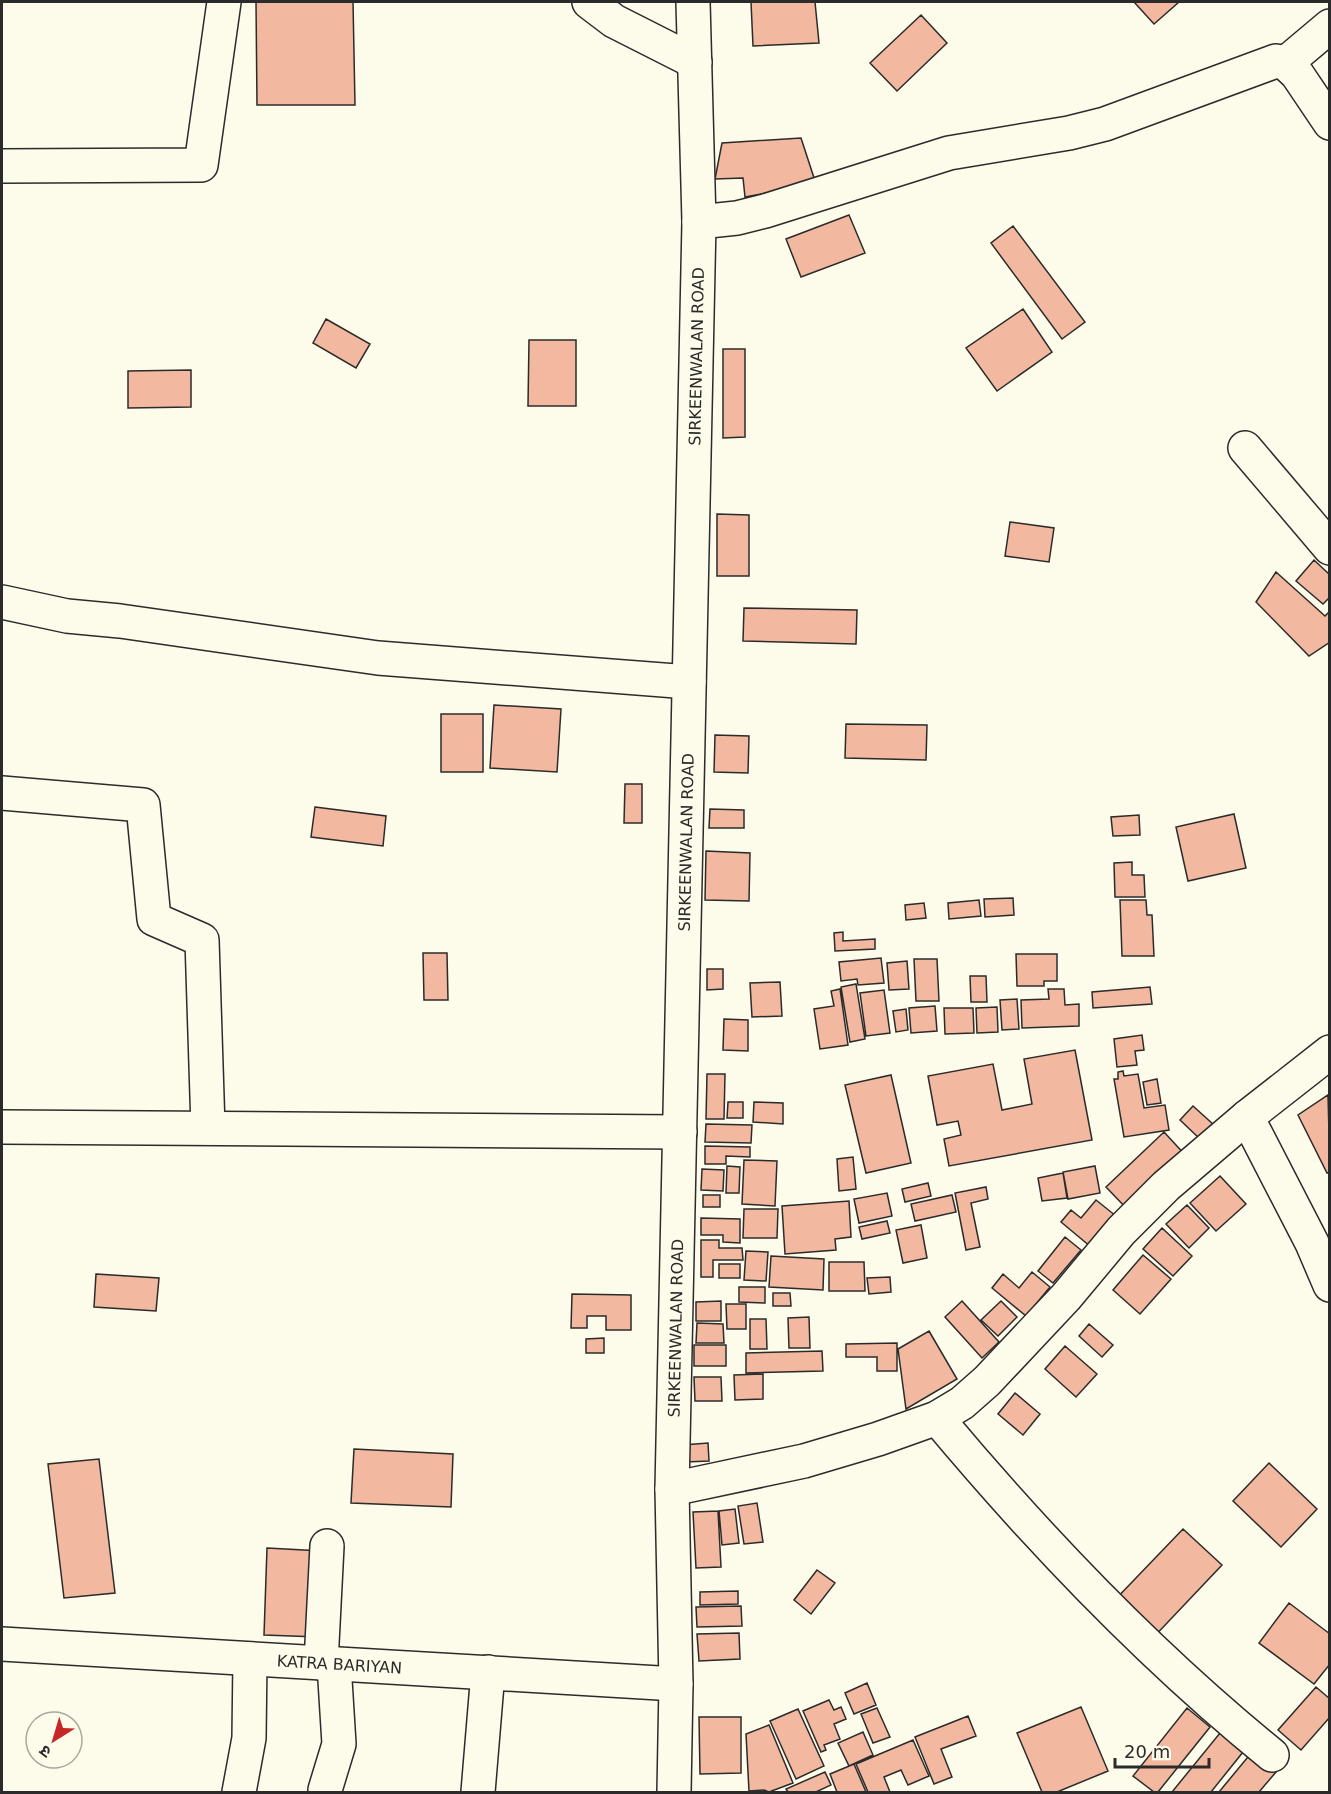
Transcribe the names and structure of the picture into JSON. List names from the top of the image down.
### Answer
{
  "streets": {
    "street": ["SIRKEENWALAN ROAD", "KATRA BARIYAN"]
  },
  "crossings": [
    ["SIRKEENWALAN ROAD", "KATRA BARIYAN"]
  ],
  "scale_bar": "20 m",
  "north": "bottom left"
}
